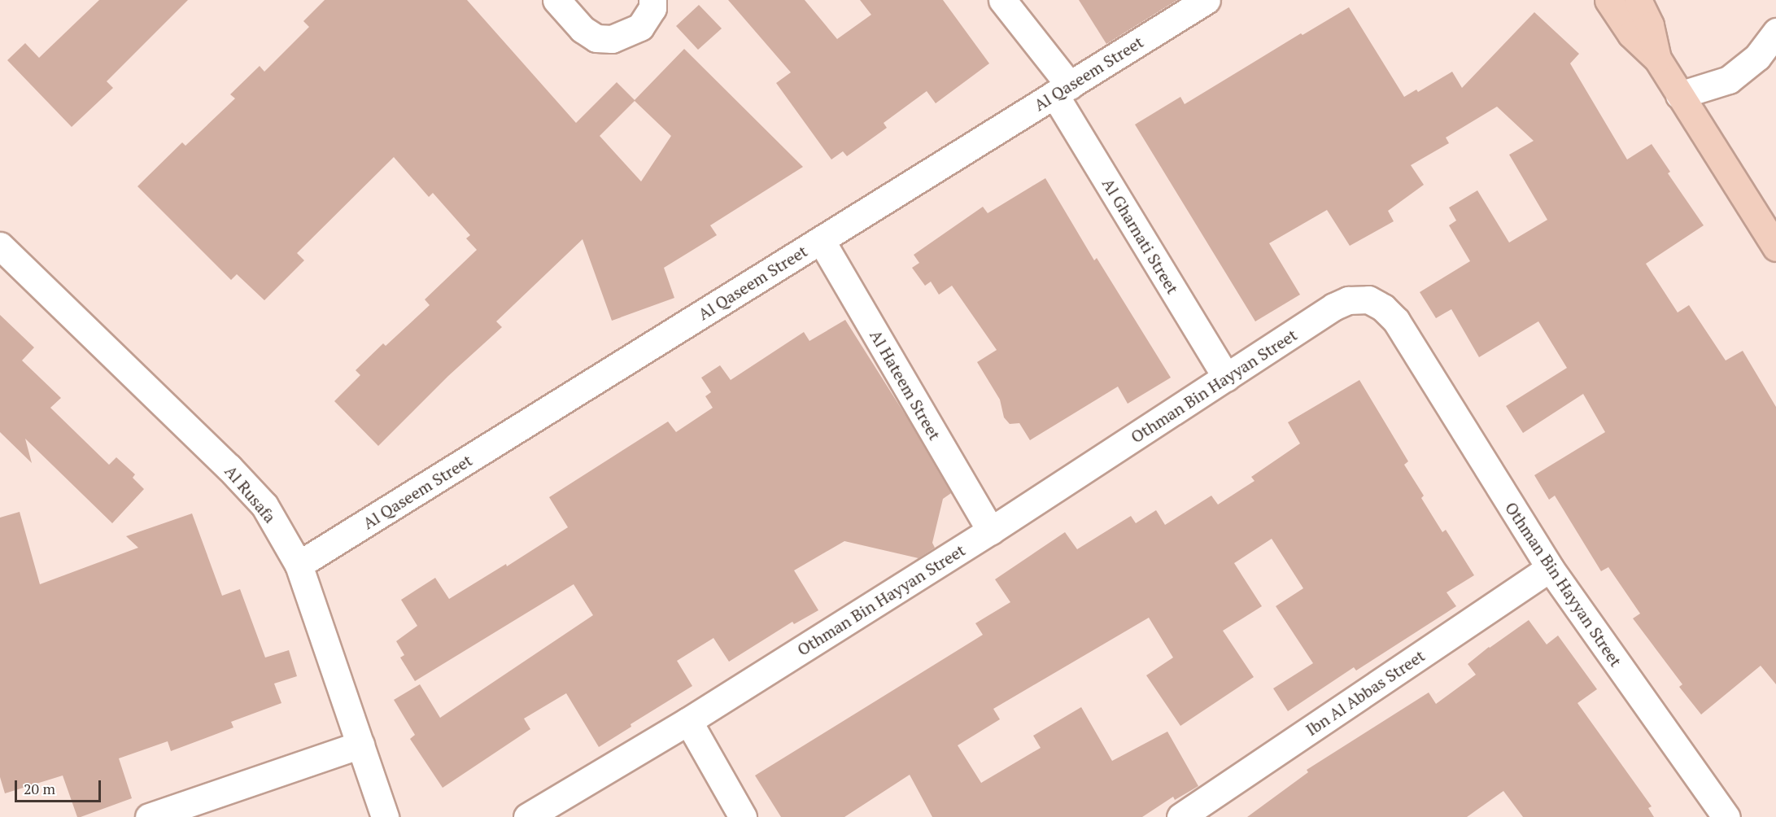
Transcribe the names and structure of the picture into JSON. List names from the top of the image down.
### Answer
{
  "streets": {
    "street": [
      "Al Qaseem Street",
      "Al Gharnati Street",
      "Al Hateem Street",
      "Othman Bin Hayyan Street",
      "Al Rusafa",
      "Ibn Al Abbas Street"
    ]
  },
  "crossings": [
    ["Al Qaseem Street", "Al Gharnati Street"],
    ["Al Qaseem Street", "Al Hateem Street"],
    ["Al Qaseem Street", "Al Rusafa"],
    ["Al Gharnati Street", "Othman Bin Hayyan Street"],
    ["Al Hateem Street", "Othman Bin Hayyan Street"],
    ["Othman Bin Hayyan Street", "Ibn Al Abbas Street"]
  ],
  "scale_bar": "20 m"
}
